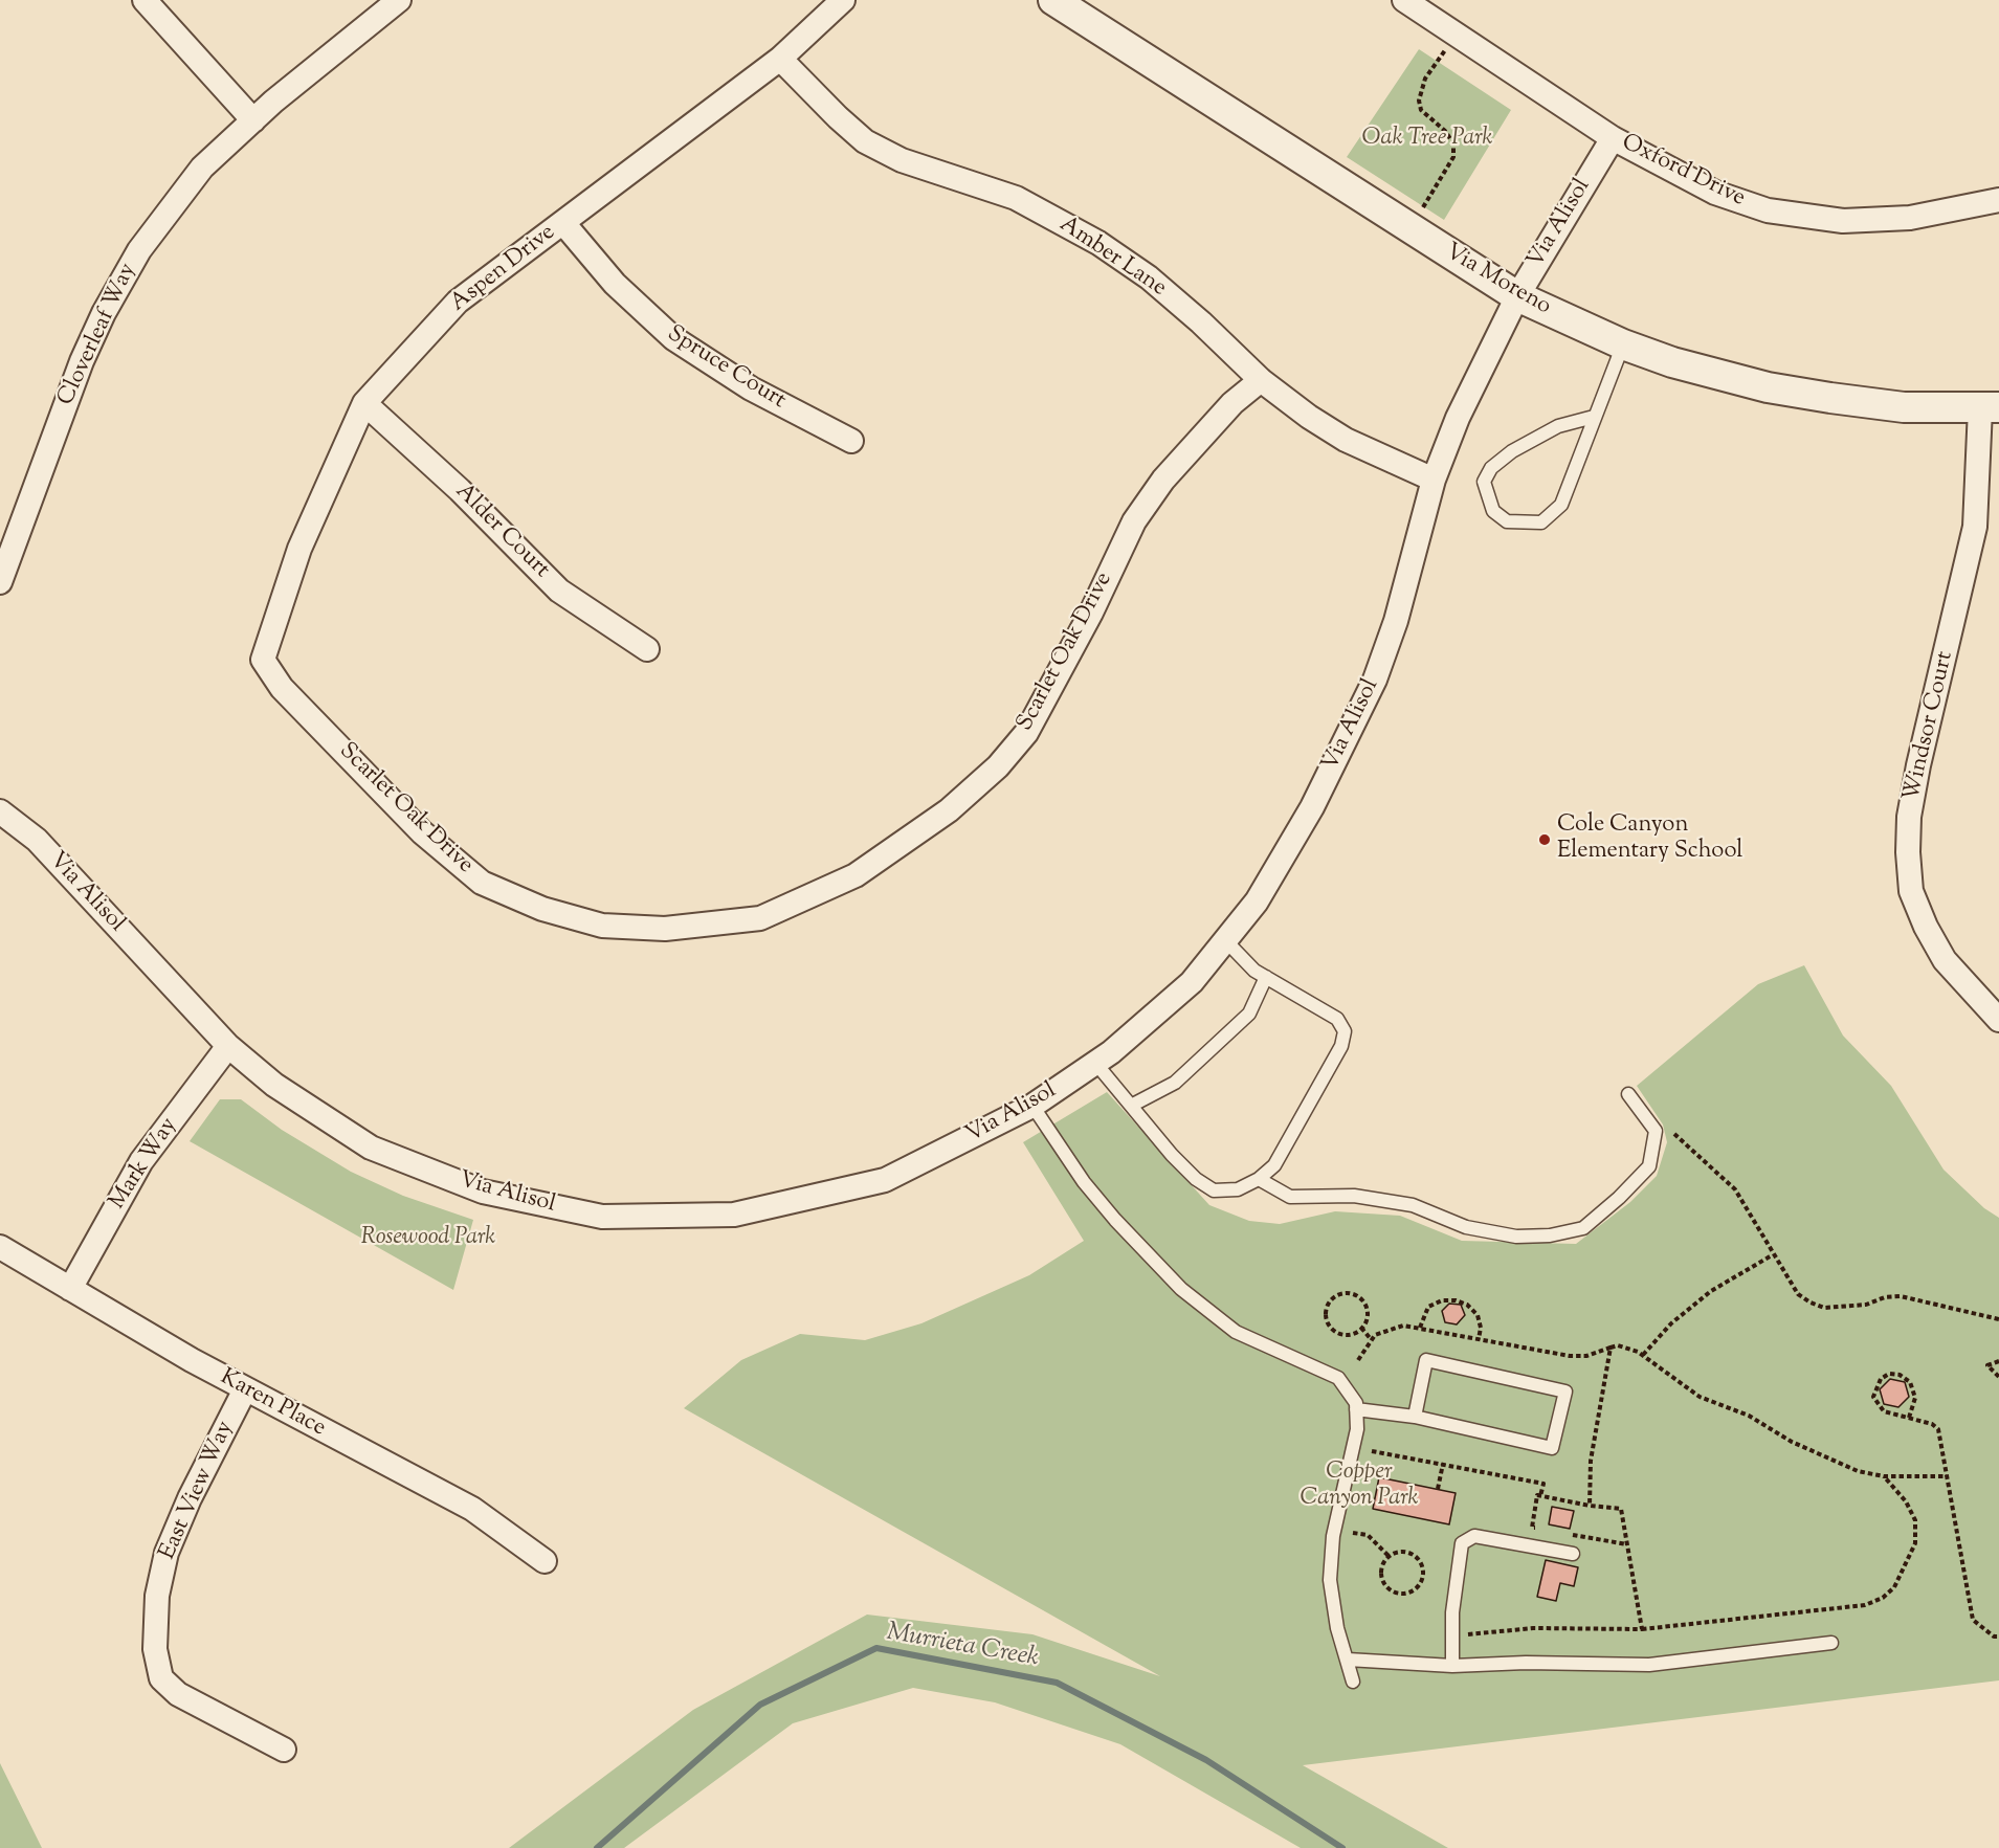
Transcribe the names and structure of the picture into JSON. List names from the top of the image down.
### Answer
{
  "streets": {
    "street": [
      "Oxford Drive",
      "Via Alisol",
      "Amber Lane",
      "Aspen Drive",
      "Via Moreno",
      "Cloverleaf Way",
      "Spruce Court",
      "Alder Court",
      "Scarlet Oak Drive",
      "Windsor Court",
      "Mark Way",
      "Karen Place",
      "East View Way"
    ]
  },
  "crossings": [
    ["Oxford Drive", "Via Alisol"],
    ["Via Alisol", "Amber Lane"],
    ["Via Alisol", "Via Moreno"],
    ["Via Alisol", "Mark Way"],
    ["Amber Lane", "Aspen Drive"],
    ["Amber Lane", "Scarlet Oak Drive"],
    ["Aspen Drive", "Spruce Court"],
    ["Aspen Drive", "Alder Court"],
    ["Aspen Drive", "Scarlet Oak Drive"],
    ["Via Moreno", "Windsor Court"],
    ["Mark Way", "Karen Place"],
    ["Karen Place", "East View Way"]
  ],
  "water": ["Murrieta Creek"],
  "parks": ["Oak Tree Park", "Rosewood Park", "Copper Canyon Park"],
  "places": ["Cole Canyon Elementary School"]
}
